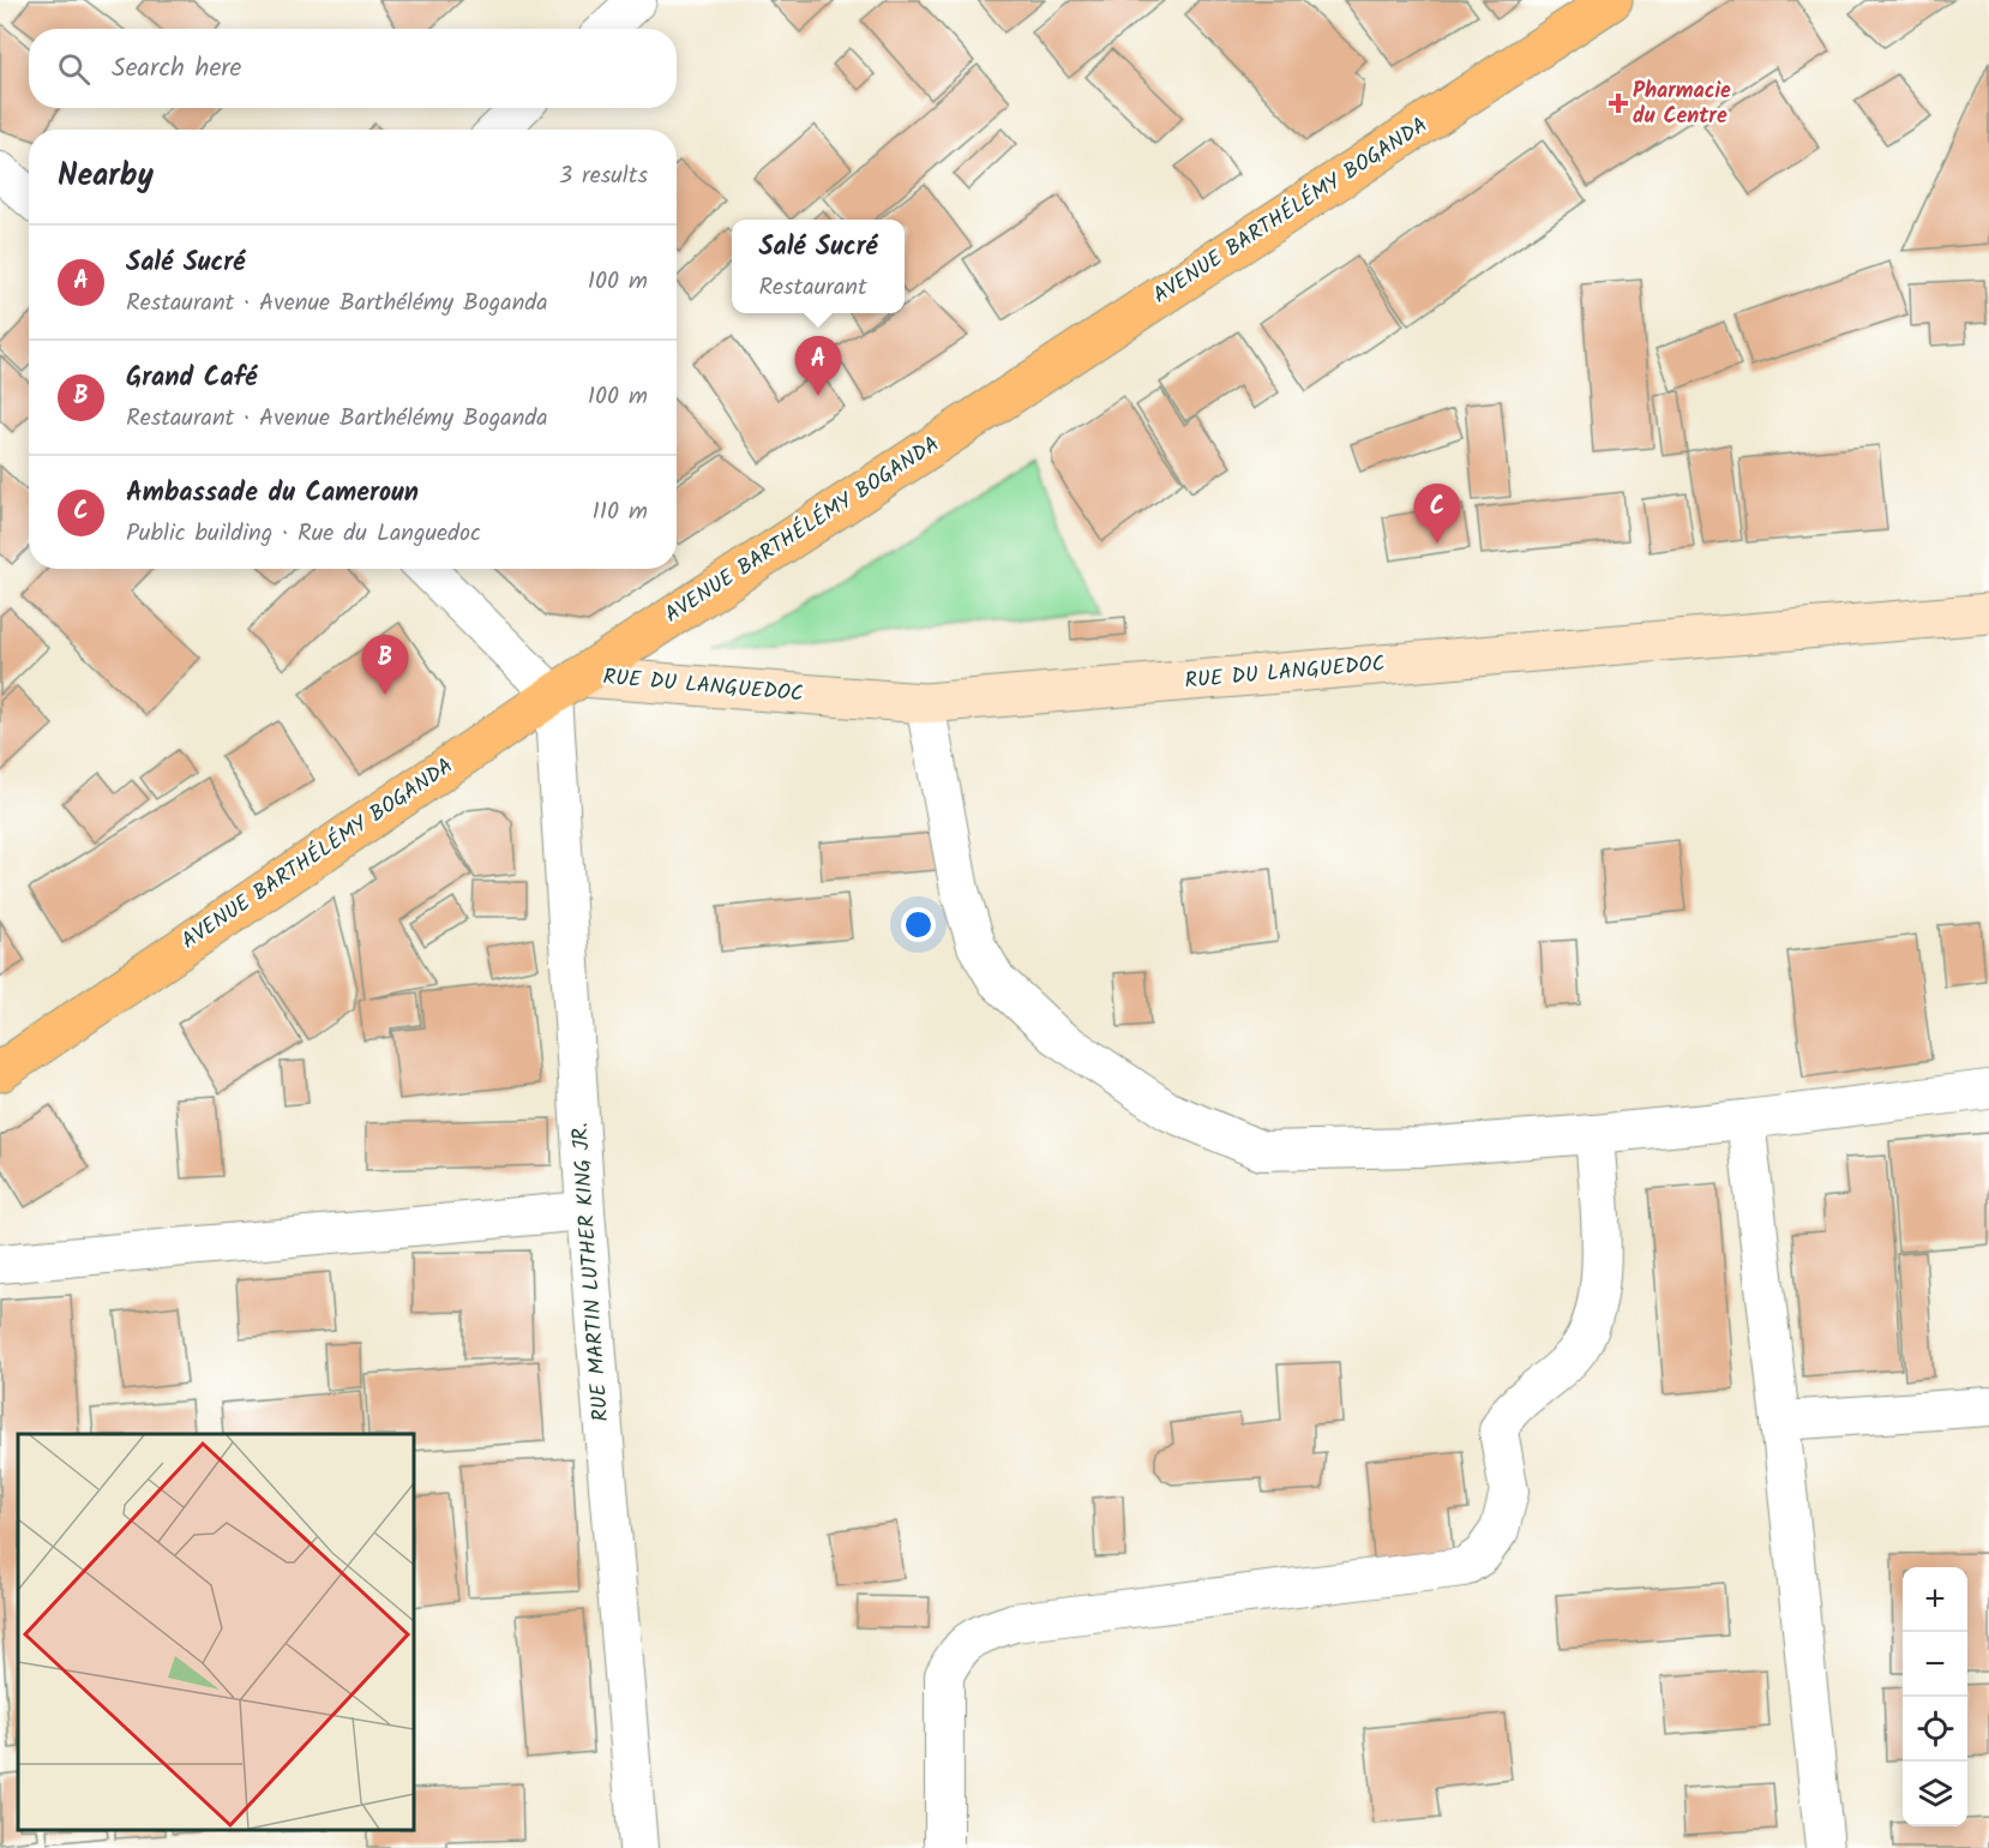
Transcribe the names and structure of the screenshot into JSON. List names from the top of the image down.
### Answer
{
  "streets": {
    "main road": ["AVENUE BARTHÉLÉMY BOGANDA"],
    "street": ["RUE DU LANGUEDOC", "RUE MARTIN LUTHER KING JR."]
  },
  "crossings": [
    ["AVENUE BARTHÉLÉMY BOGANDA", "RUE DU LANGUEDOC"],
    ["AVENUE BARTHÉLÉMY BOGANDA", "RUE MARTIN LUTHER KING JR."],
    ["RUE DU LANGUEDOC", "RUE MARTIN LUTHER KING JR."]
  ],
  "places": {
    "health": ["Pharmacie du Centre"]
  },
  "page": {
    "search": "Search here",
    "heading": ["Nearby", "3 results"],
    "popup": ["Salé Sucré", "Restaurant"],
    "list": [
      {
        "mark": "A",
        "name": "Salé Sucré",
        "note": "Restaurant · Avenue Barthélémy Boganda",
        "value": "100 m"
      },
      {
        "mark": "B",
        "name": "Grand Café",
        "note": "Restaurant · Avenue Barthélémy Boganda",
        "value": "100 m"
      },
      {
        "mark": "C",
        "name": "Ambassade du Cameroun",
        "note": "Public building · Rue du Languedoc",
        "value": "110 m"
      }
    ],
    "pins": ["A", "C", "B"],
    "map_buttons": ["+", "−"]
  }
}
